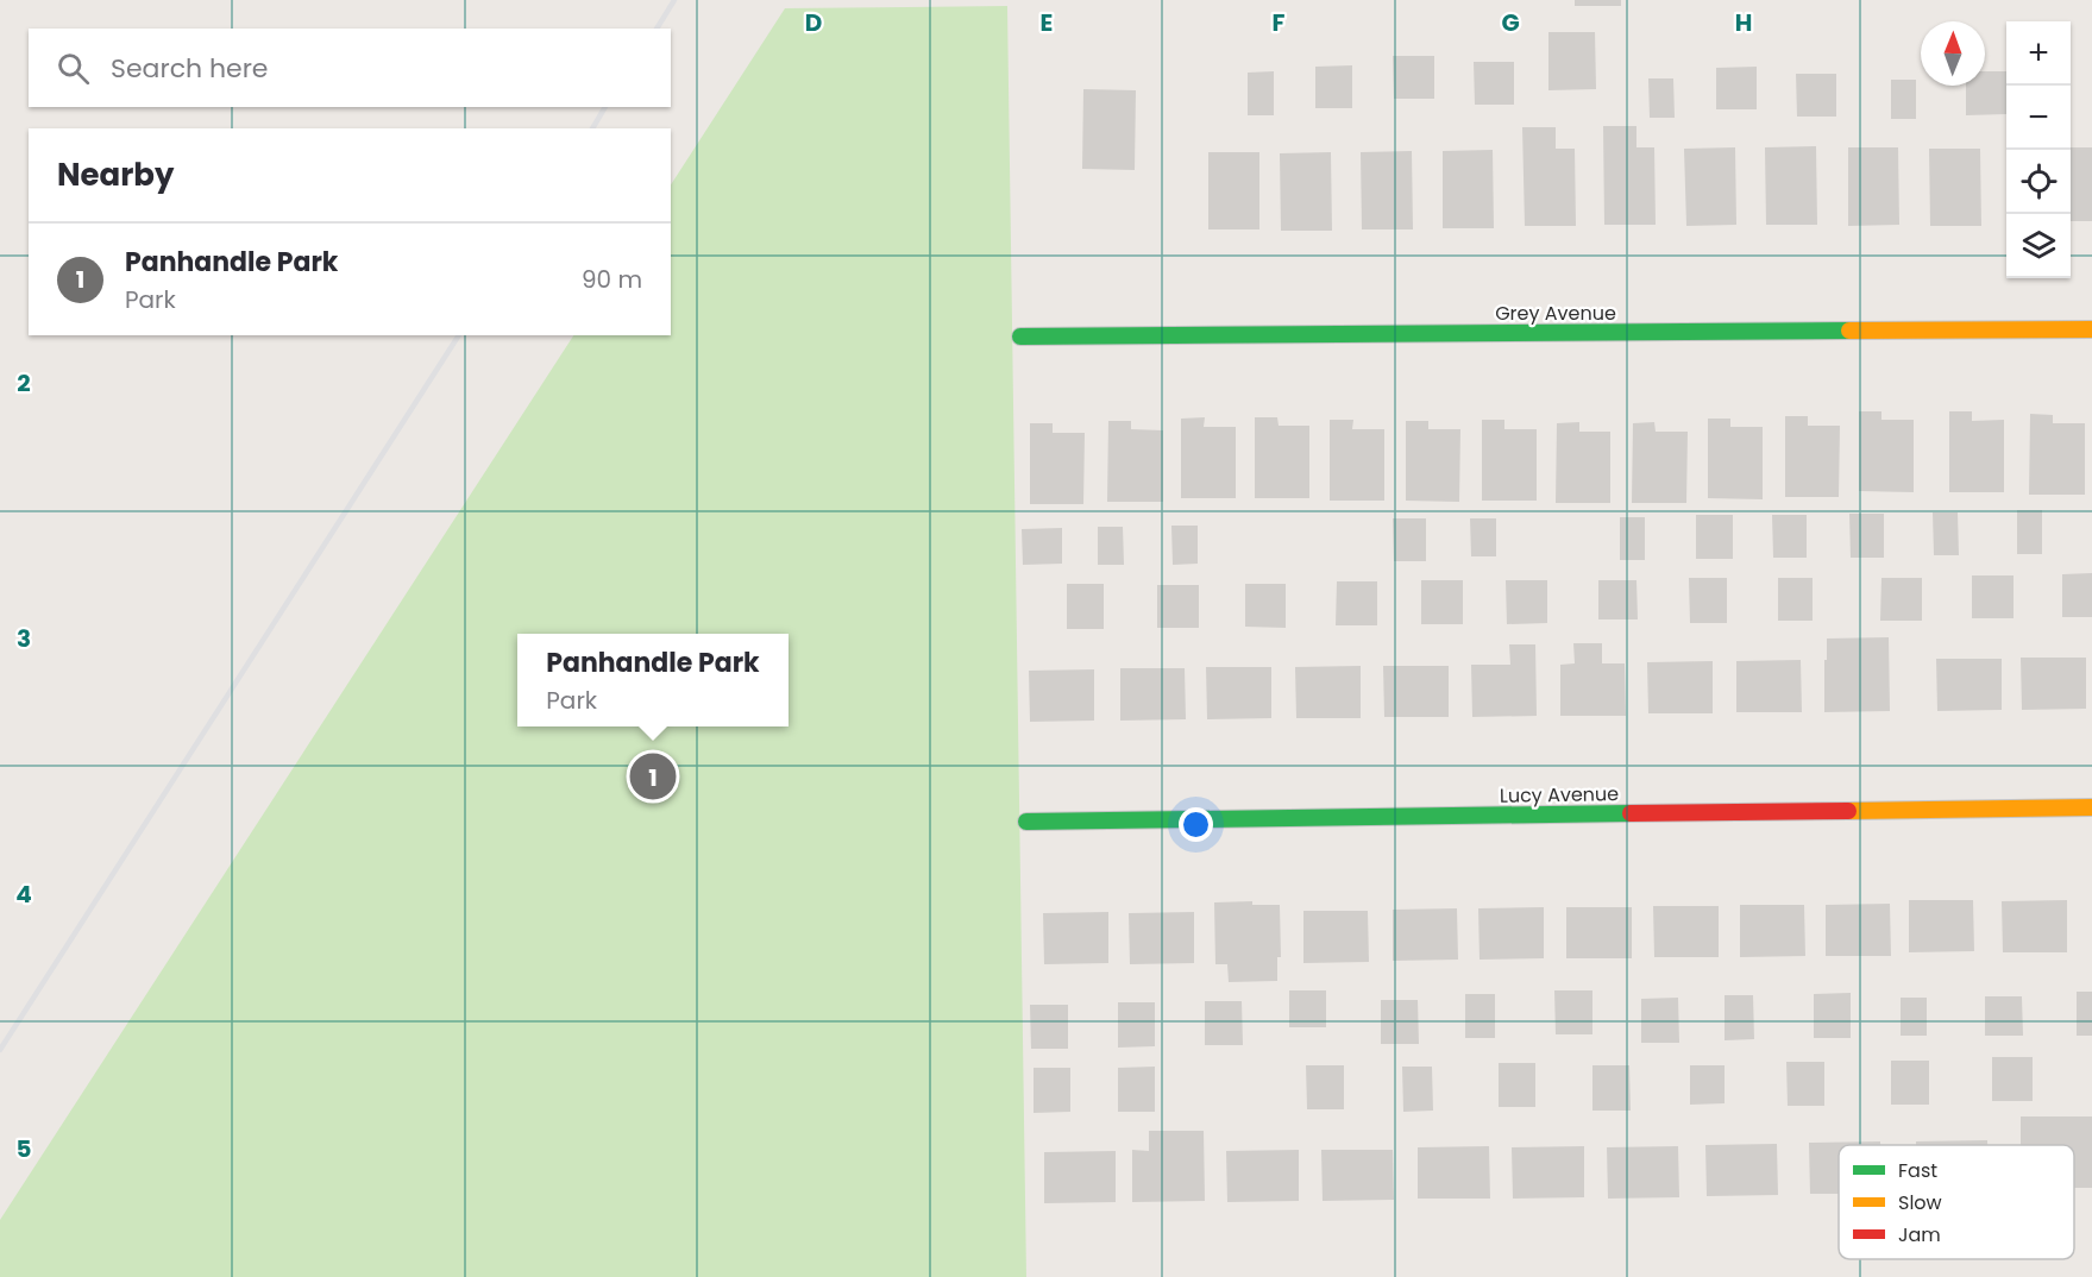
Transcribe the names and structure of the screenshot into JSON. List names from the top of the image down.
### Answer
{
  "streets": {
    "street": ["Grey Avenue", "Lucy Avenue"]
  },
  "legend": ["Fast", "Slow", "Jam"],
  "north": "top",
  "page": {
    "map_buttons": ["+", "−"],
    "search": "Search here",
    "heading": "Nearby",
    "list": [
      {
        "mark": "1",
        "name": "Panhandle Park",
        "note": "Park",
        "value": "90 m"
      }
    ],
    "popup": ["Panhandle Park", "Park"],
    "pins": "1"
  },
  "grid": {
    "columns": [
      "D",
      "E",
      "F",
      "G",
      "H"
    ],
    "rows": [
      "2",
      "3",
      "4",
      "5"
    ]
  }
}
